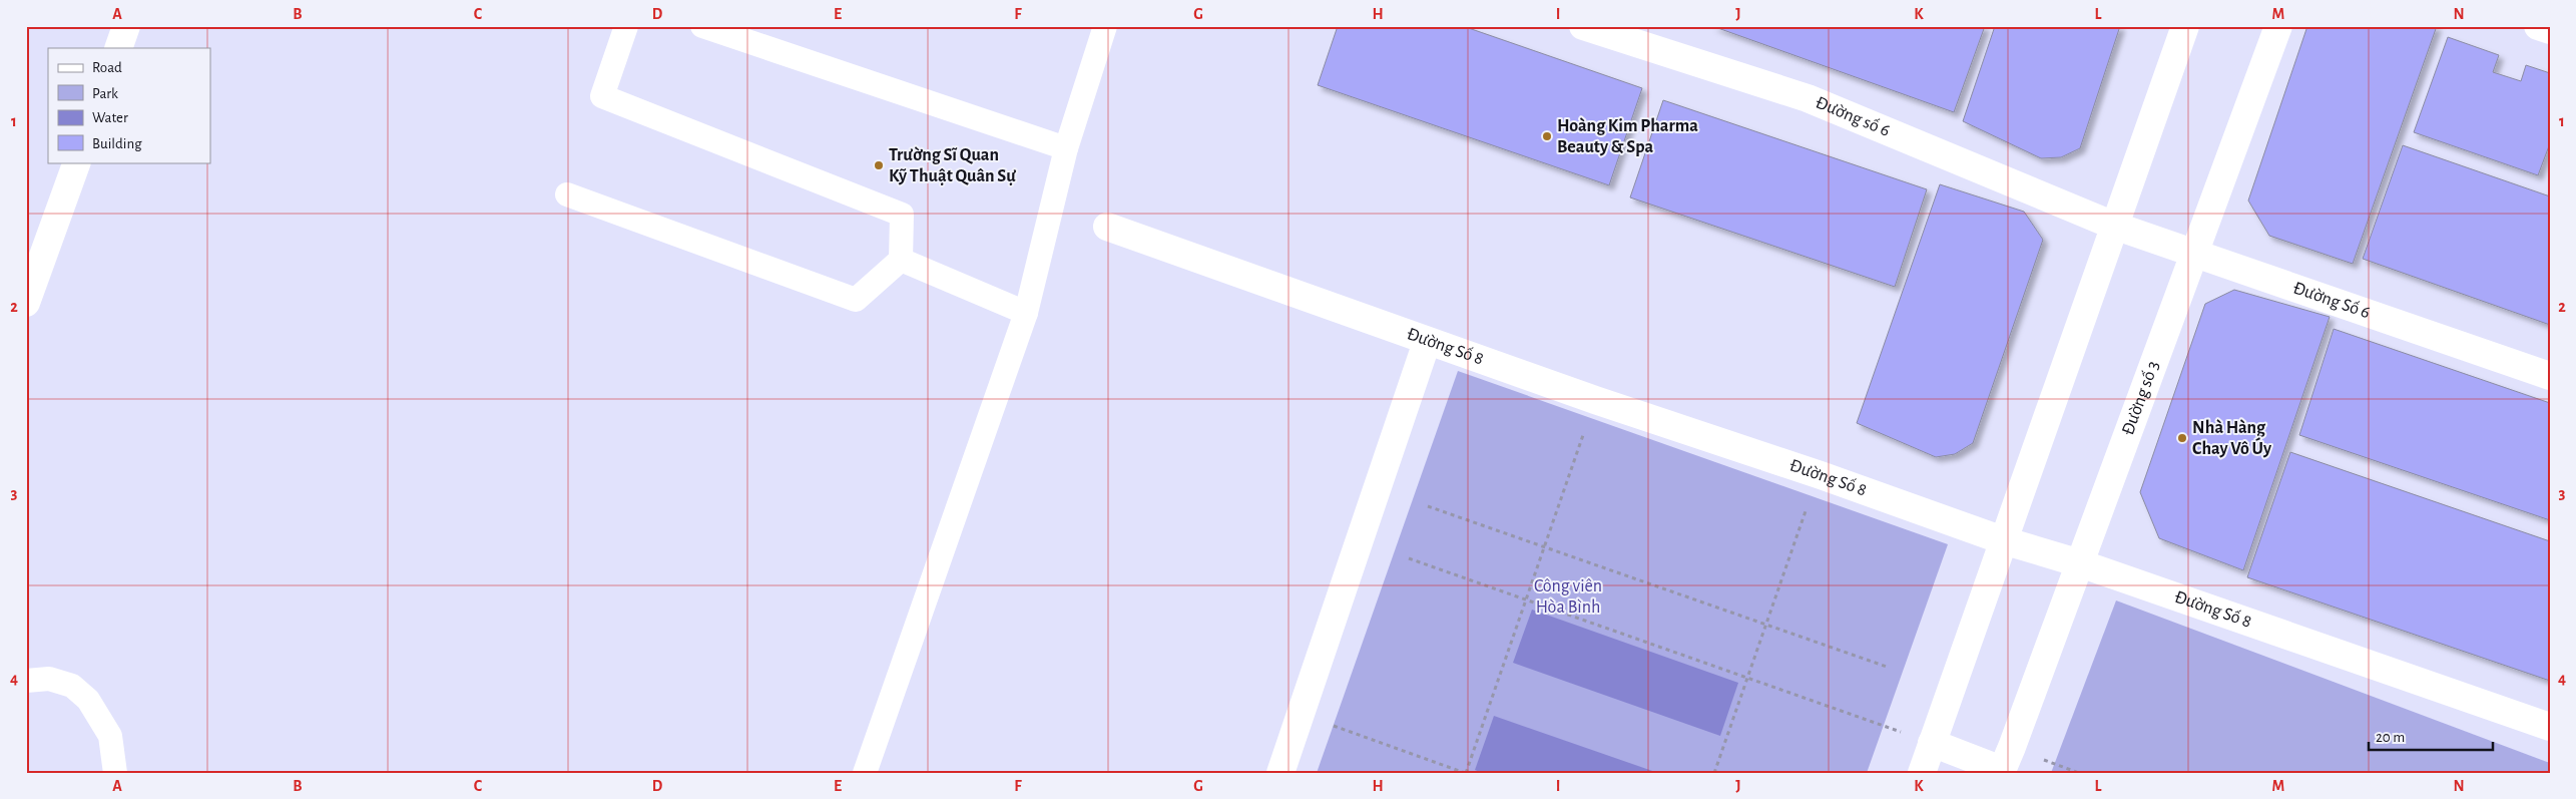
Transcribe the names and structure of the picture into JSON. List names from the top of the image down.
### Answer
{
  "streets": {
    "street": [
      "Đường số 6",
      "Đường Số 6",
      "Đường Số 8",
      "Đường số 3"
    ]
  },
  "crossings": [
    ["Đường số 6", "Đường Số 6"],
    ["Đường Số 6", "Đường số 3"],
    ["Đường Số 8", "Đường số 3"]
  ],
  "parks": ["Công viên Hòa Bình"],
  "places": ["Hoàng Kim Pharma Beauty & Spa", "Trường Sĩ Quan Kỹ Thuật Quân Sự", "Nhà Hàng Chay Vô Úy"],
  "legend": [
    "Road",
    "Park",
    "Water",
    "Building"
  ],
  "scale_bar": "20 m",
  "grid": {
    "columns": [
      "A",
      "B",
      "C",
      "D",
      "E",
      "F",
      "G",
      "H",
      "I",
      "J",
      "K",
      "L",
      "M",
      "N"
    ],
    "rows": [
      "1",
      "2",
      "3",
      "4"
    ]
  }
}
